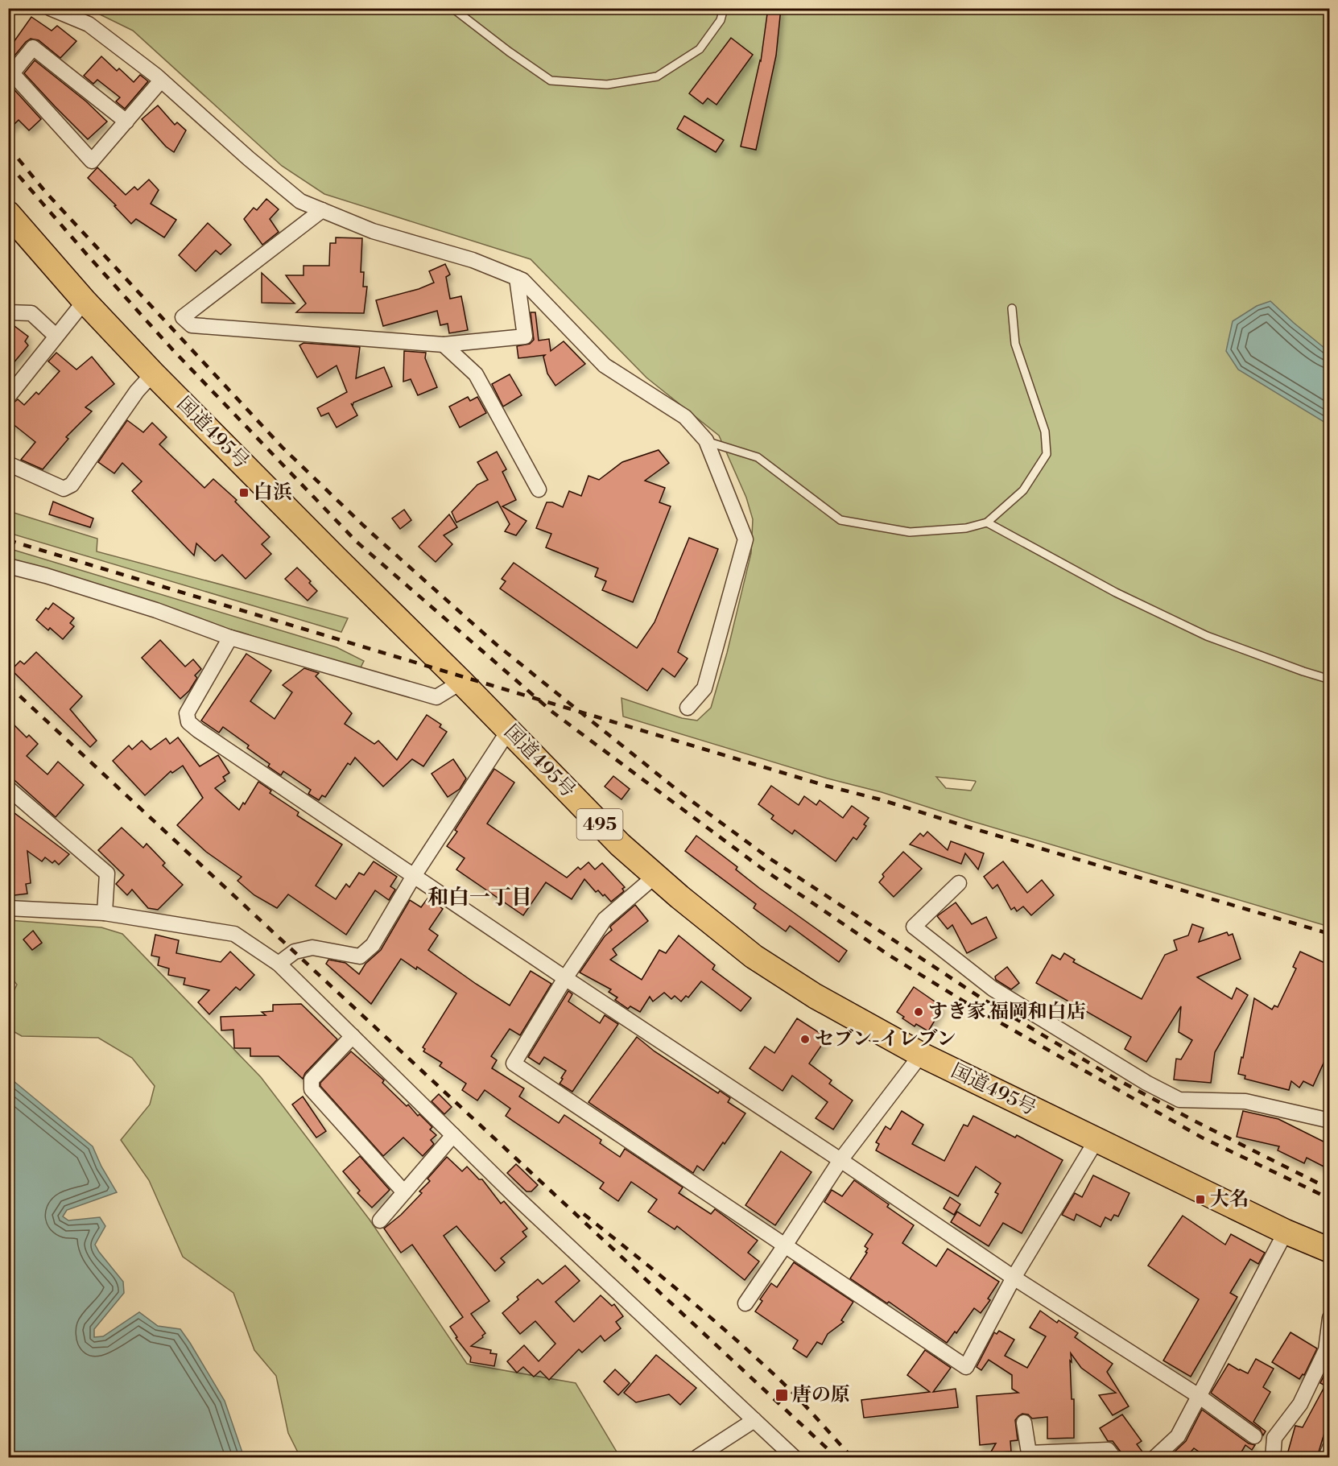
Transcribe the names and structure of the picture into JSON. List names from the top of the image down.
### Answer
{
  "streets": {
    "highway": ["国道495号", "495"]
  },
  "districts": ["和白一丁目"],
  "places": {
    "transit": ["白浜", "大名", "唐の原"],
    "other": ["すき家 福岡和白店", "セブン-イレブン"]
  }
}
